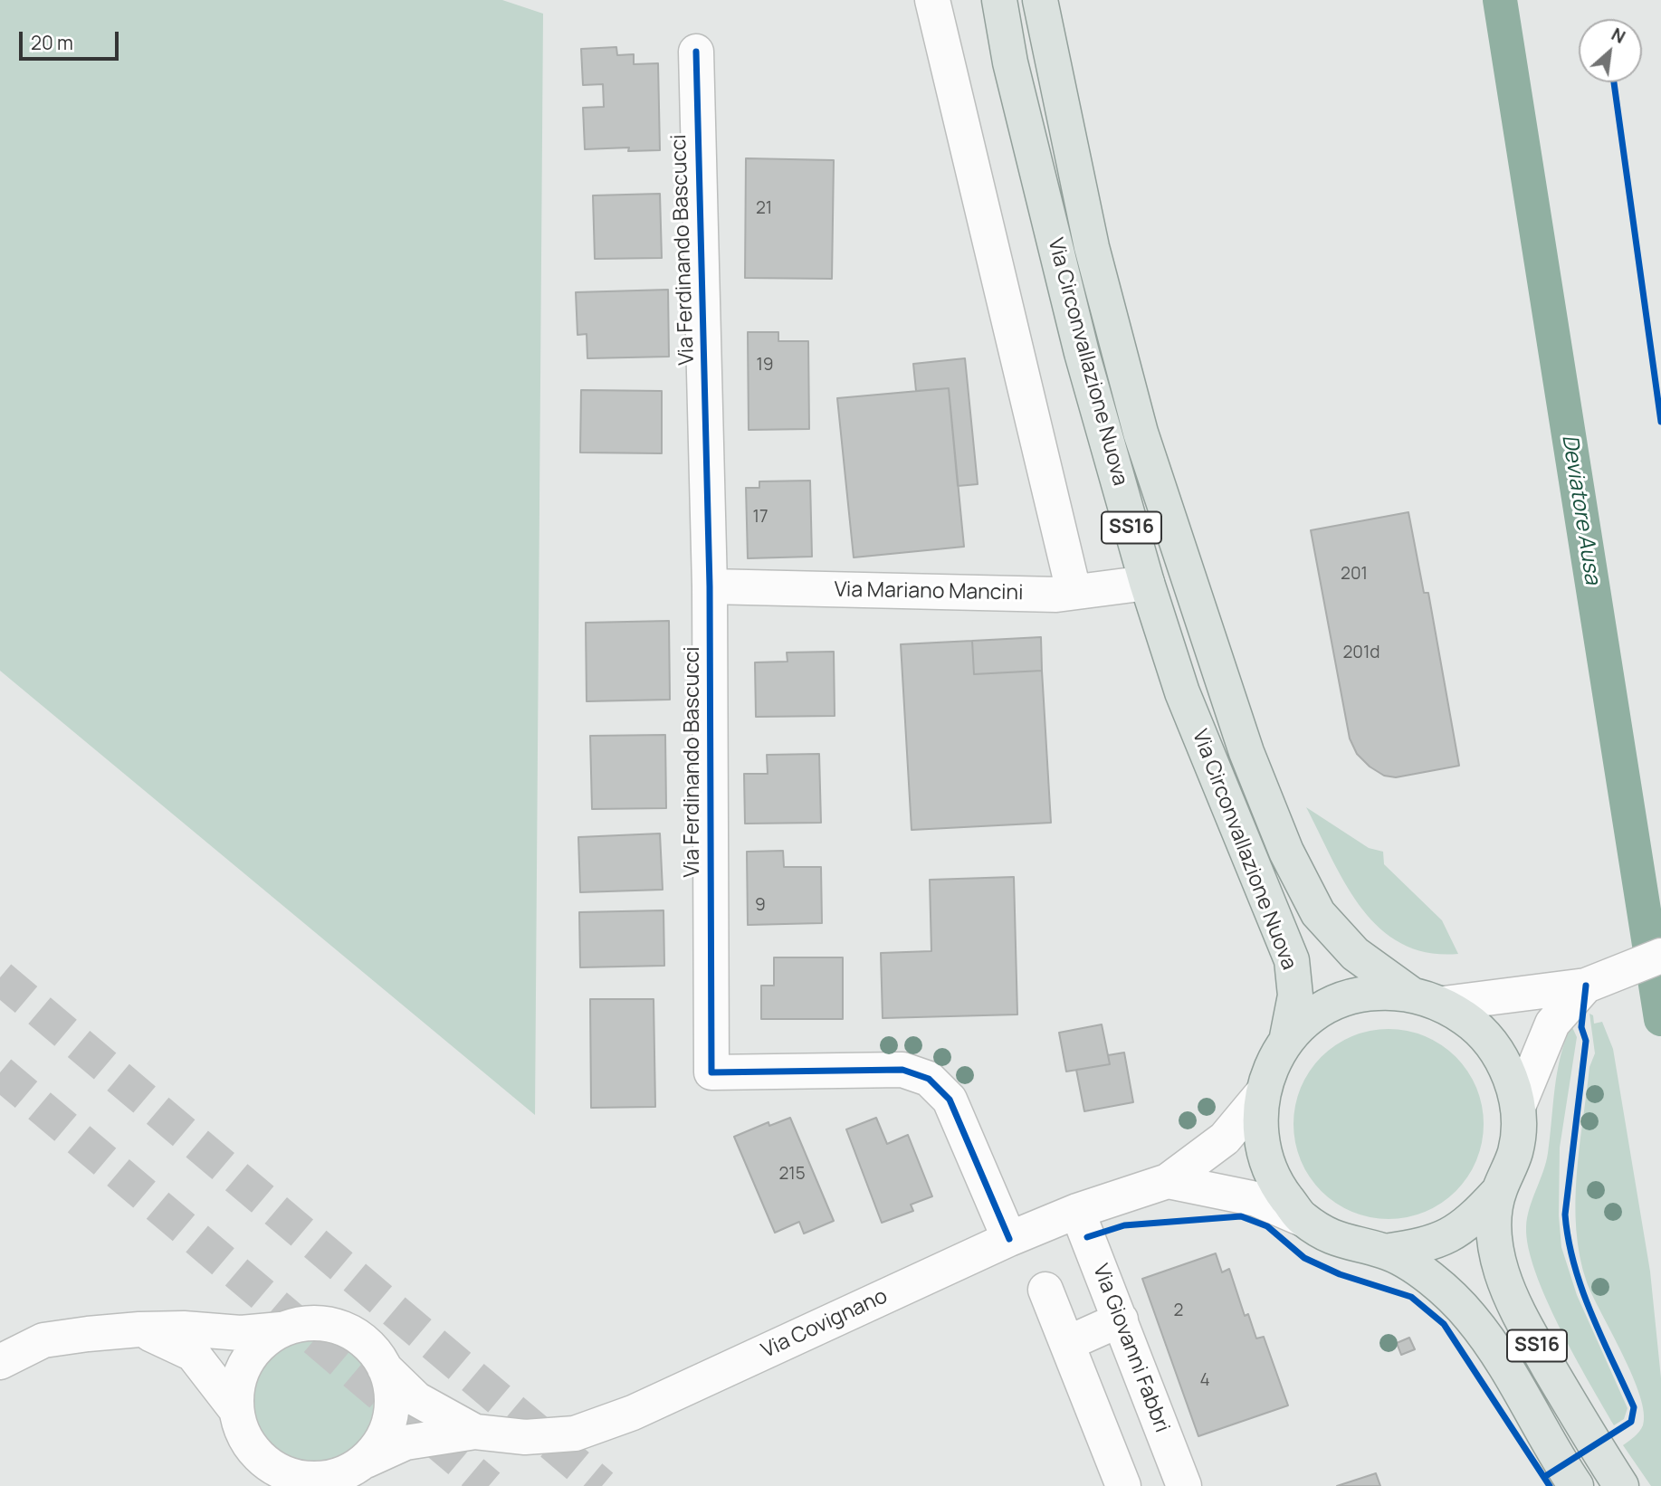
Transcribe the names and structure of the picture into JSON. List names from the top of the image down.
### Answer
{
  "streets": {
    "main road": ["Via Circonvallazione Nuova", "SS16"],
    "street": [
      "Via Ferdinando Bascucci",
      "Via Mariano Mancini",
      "Via Covignano",
      "Via Giovanni Fabbri"
    ]
  },
  "crossings": [
    ["Via Ferdinando Bascucci", "Via Mariano Mancini"],
    ["Via Ferdinando Bascucci", "Via Covignano"],
    ["Via Circonvallazione Nuova", "Via Mariano Mancini"],
    ["Via Circonvallazione Nuova", "Via Covignano"],
    ["Via Covignano", "Via Giovanni Fabbri"]
  ],
  "water": ["Deviatore Ausa"],
  "house_numbers": [
    "21",
    "19",
    "17",
    "201",
    "201d",
    "9",
    "215",
    "2",
    "4"
  ],
  "scale_bar": "20 m",
  "north": "top right"
}
